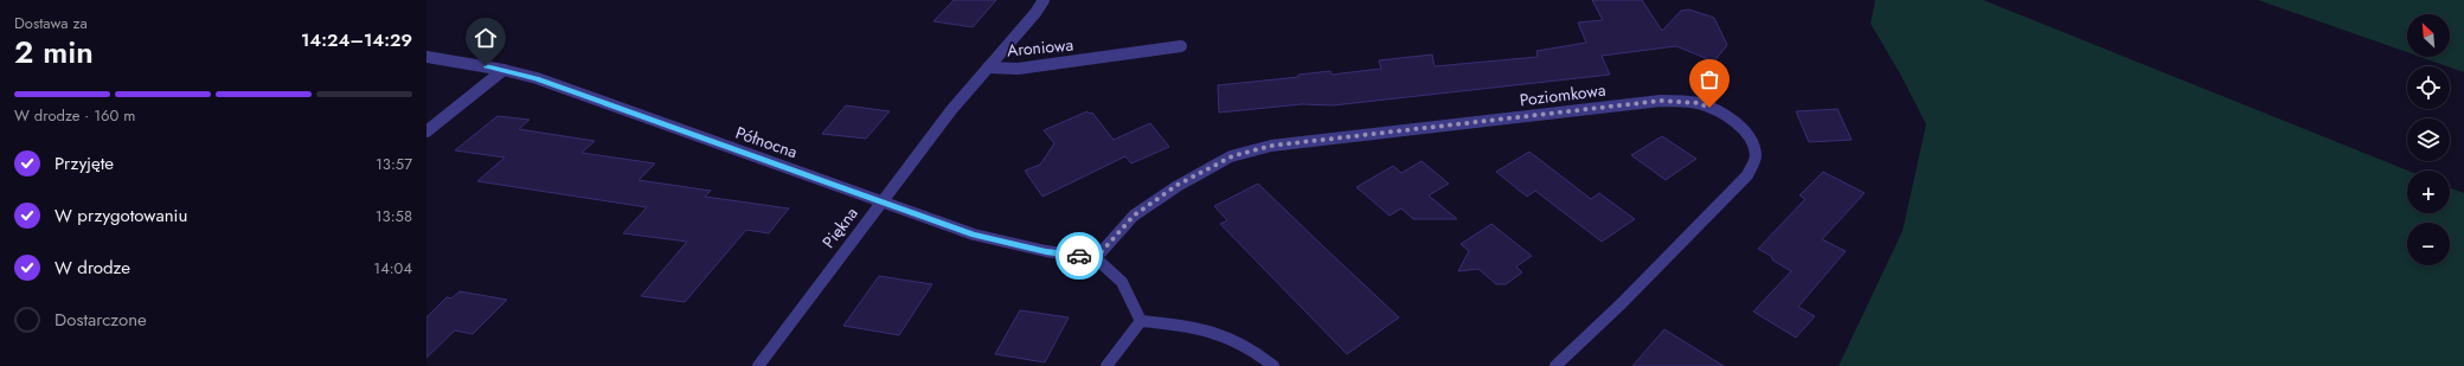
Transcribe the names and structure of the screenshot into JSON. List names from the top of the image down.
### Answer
{
  "streets": {
    "street": [
      "Aroniowa",
      "Poziomkowa",
      "Północna",
      "Piękna"
    ]
  },
  "crossings": [
    ["Aroniowa", "Piękna"],
    ["Poziomkowa", "Północna"],
    ["Północna", "Piękna"]
  ],
  "north": "top left",
  "page": {
    "heading": ["2 min", "Dostawa za", "14:24–14:29"],
    "map_buttons": ["+", "−"],
    "bar": "W drodze · 160 m",
    "list": [
      ["Przyjęte", "13:57"],
      ["W przygotowaniu", "13:58"],
      ["W drodze", "14:04"],
      "Dostarczone"
    ]
  }
}
